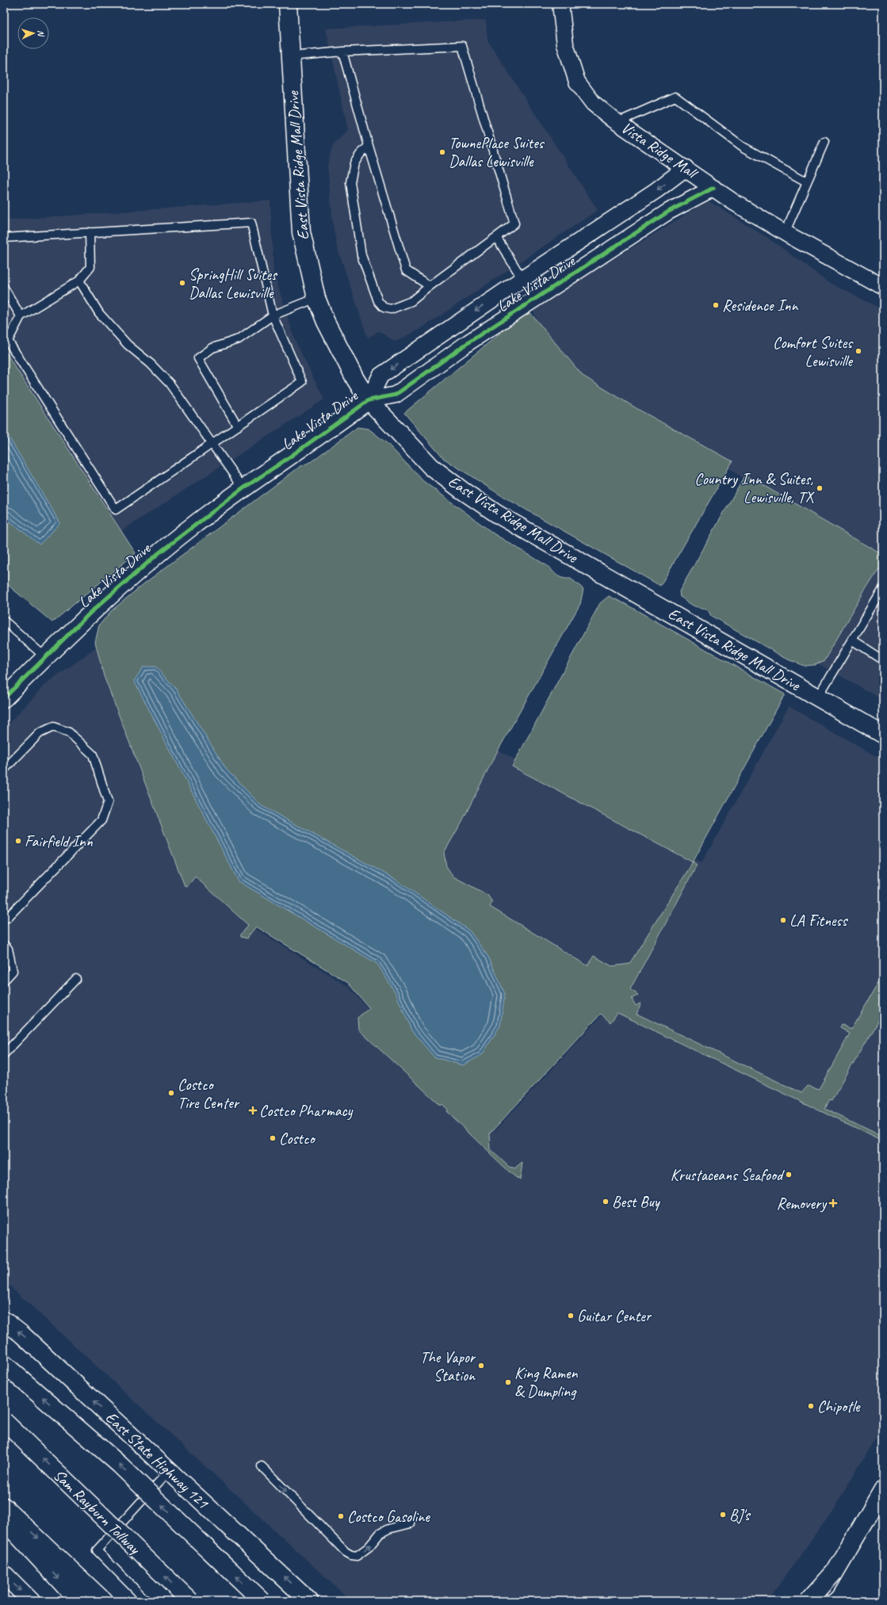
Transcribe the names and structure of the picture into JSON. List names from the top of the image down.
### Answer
{
  "streets": {
    "main road": [
      "East Vista Ridge Mall Drive",
      "Lake Vista Drive",
      "East State Highway 121",
      "Sam Rayburn Tollway"
    ],
    "street": ["Vista Ridge Mall"]
  },
  "crossings": [
    ["Vista Ridge Mall", "Lake Vista Drive"],
    ["East Vista Ridge Mall Drive", "Lake Vista Drive"]
  ],
  "places": {
    "other": [
      "TownePlace Suites Dallas Lewisville",
      "SpringHill Suites Dallas Lewisville",
      "Residence Inn",
      "Comfort Suites Lewisville",
      "Country Inn & Suites, Lewisville, TX",
      "Fairfield Inn",
      "LA Fitness",
      "Costco Tire Center",
      "Costco",
      "Krustaceans Seafood",
      "Best Buy",
      "Guitar Center",
      "The Vapor Station",
      "King Ramen & Dumpling",
      "Chipotle",
      "BJ's",
      "Costco Gasoline"
    ],
    "health": ["Costco Pharmacy", "Removery"]
  },
  "north": "right"
}
